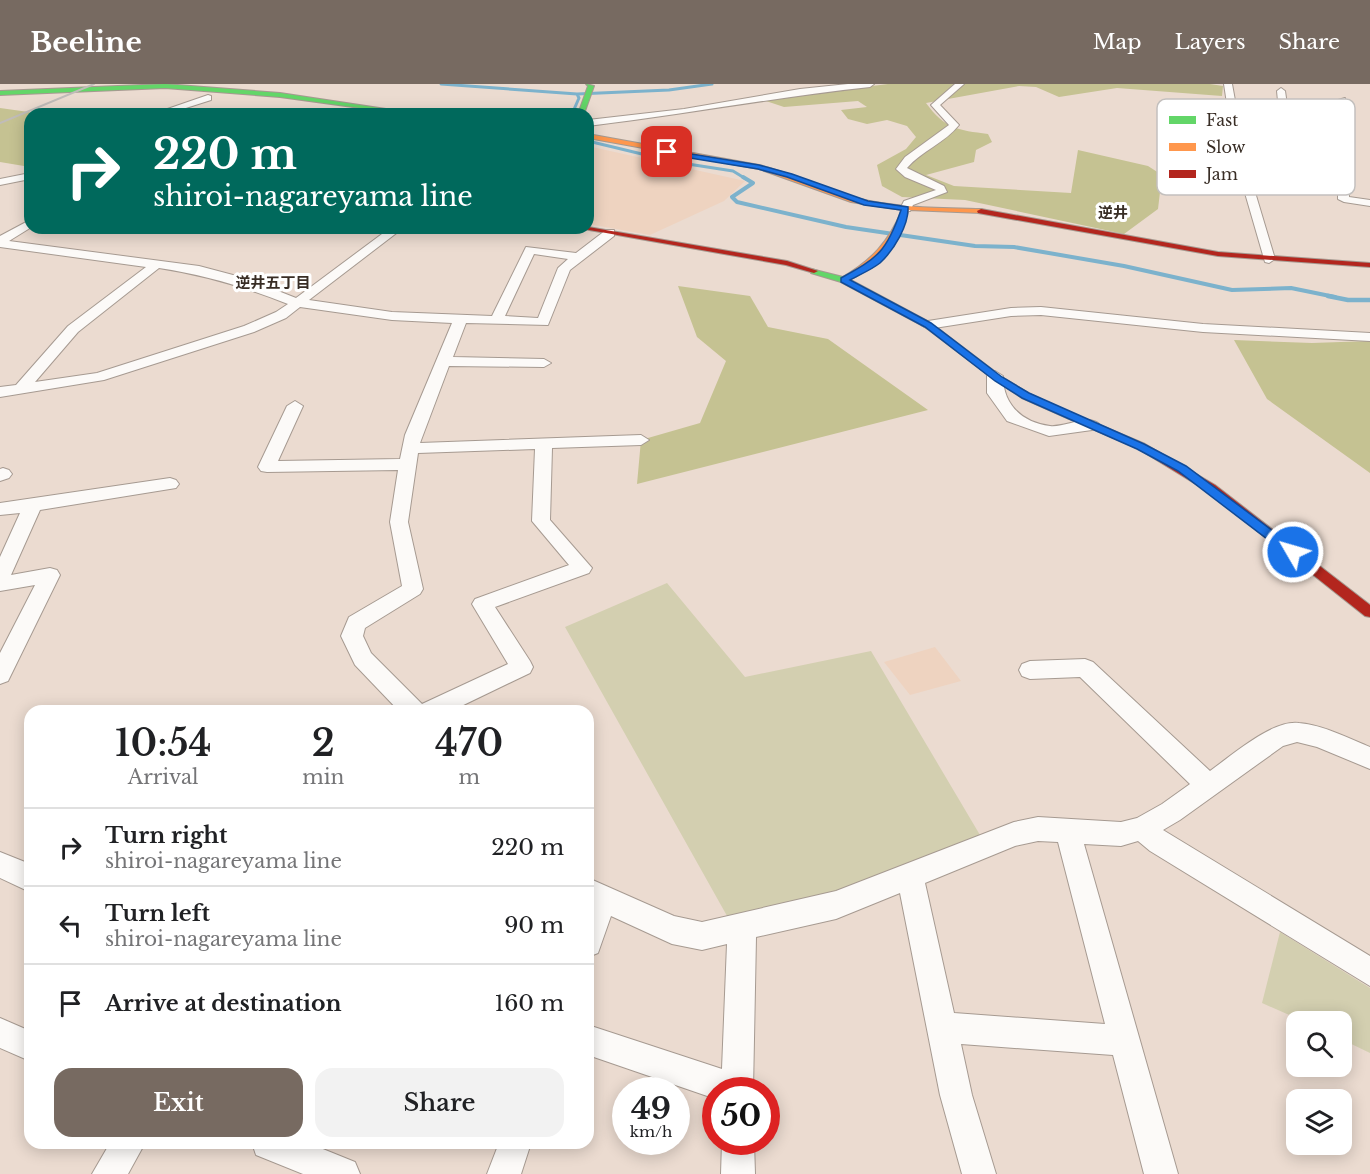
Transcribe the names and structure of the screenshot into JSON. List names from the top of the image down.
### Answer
{
  "districts": ["逆井", "逆井五丁目"],
  "legend": ["Fast", "Slow", "Jam"],
  "page": {
    "header": "Beeline",
    "nav": ["Map", "Layers", "Share"],
    "turn": ["220 m", "shiroi-nagareyama line"],
    "eta": [
      "10:54",
      "Arrival",
      "2",
      "min",
      "470",
      "m"
    ],
    "list": [
      {
        "name": "Turn right",
        "note": "shiroi-nagareyama line",
        "value": "220 m"
      },
      {
        "name": "Turn left",
        "note": "shiroi-nagareyama line",
        "value": "90 m"
      },
      {
        "name": "Arrive at destination",
        "value": "160 m"
      }
    ],
    "buttons": ["Exit", "Share"],
    "speed": "49 km/h",
    "limit": "50"
  }
}
